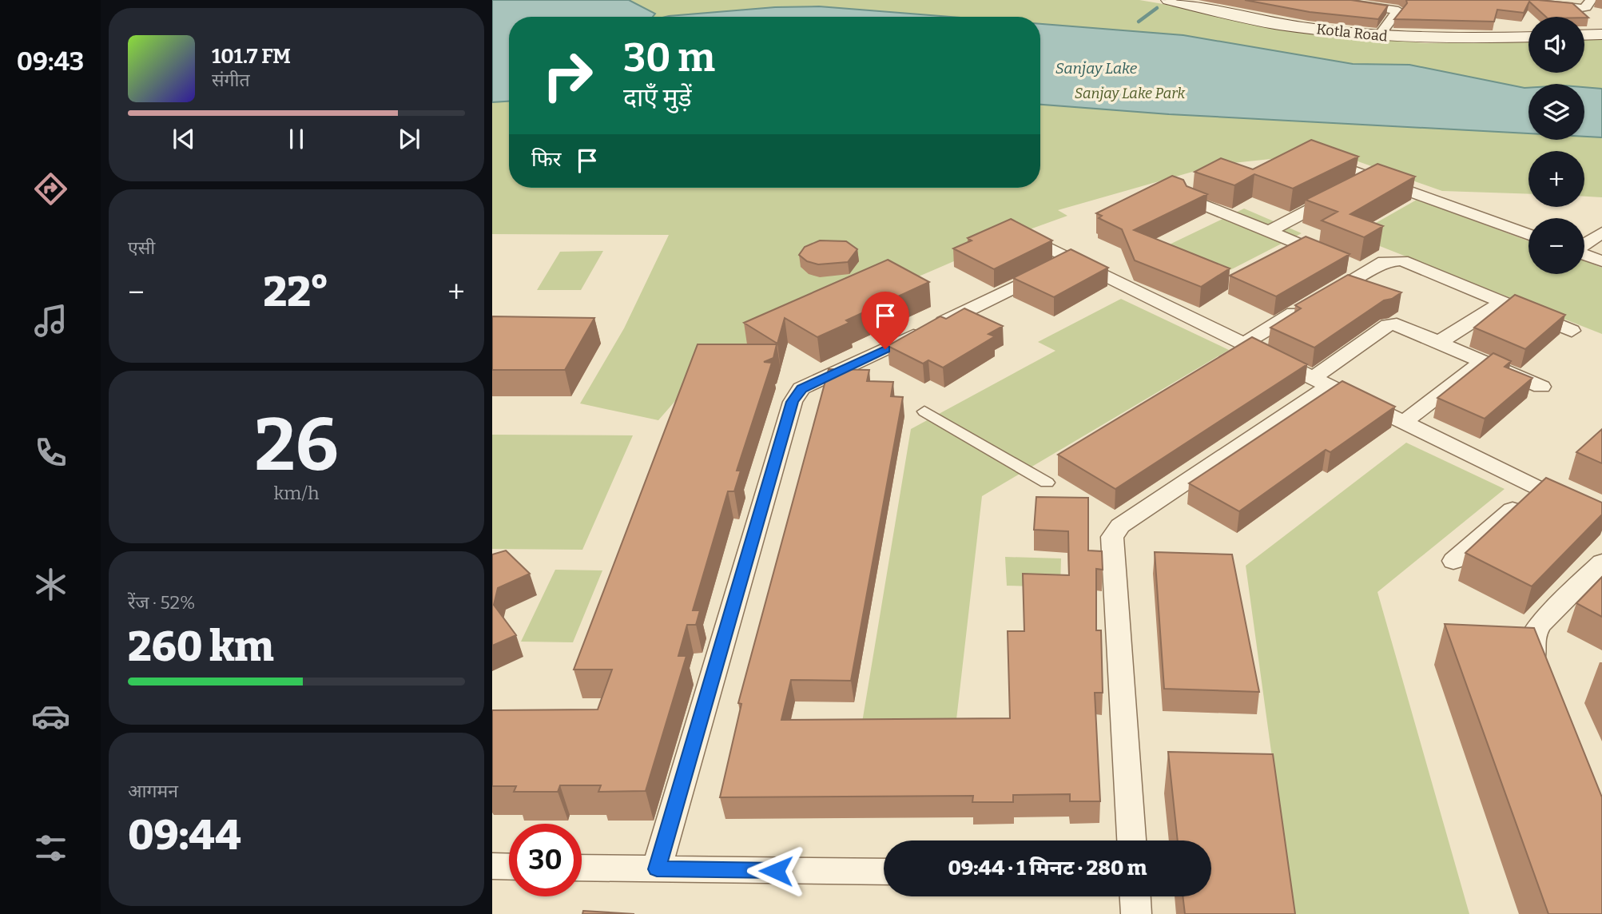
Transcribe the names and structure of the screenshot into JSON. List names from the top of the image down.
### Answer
{
  "streets": {
    "main road": ["Kotla Road"]
  },
  "water": ["Sanjay Lake"],
  "parks": ["Sanjay Lake Park"],
  "page": {
    "tabs": "09:43",
    "map_buttons": ["+", "−"],
    "turn": ["30 m", "दाएँ मुड़ें"],
    "song": ["101.7 FM", "संगीत"],
    "then": "फिर",
    "tile": [
      "एसी",
      ["26", "km/h"],
      ["रेंज · 52%", "260 km"],
      ["आगमन", "09:44"]
    ],
    "heat": ["−", "22°", "+"],
    "limit": "30",
    "trip": "09:44 · 1 मिनट · 280 m"
  }
}
